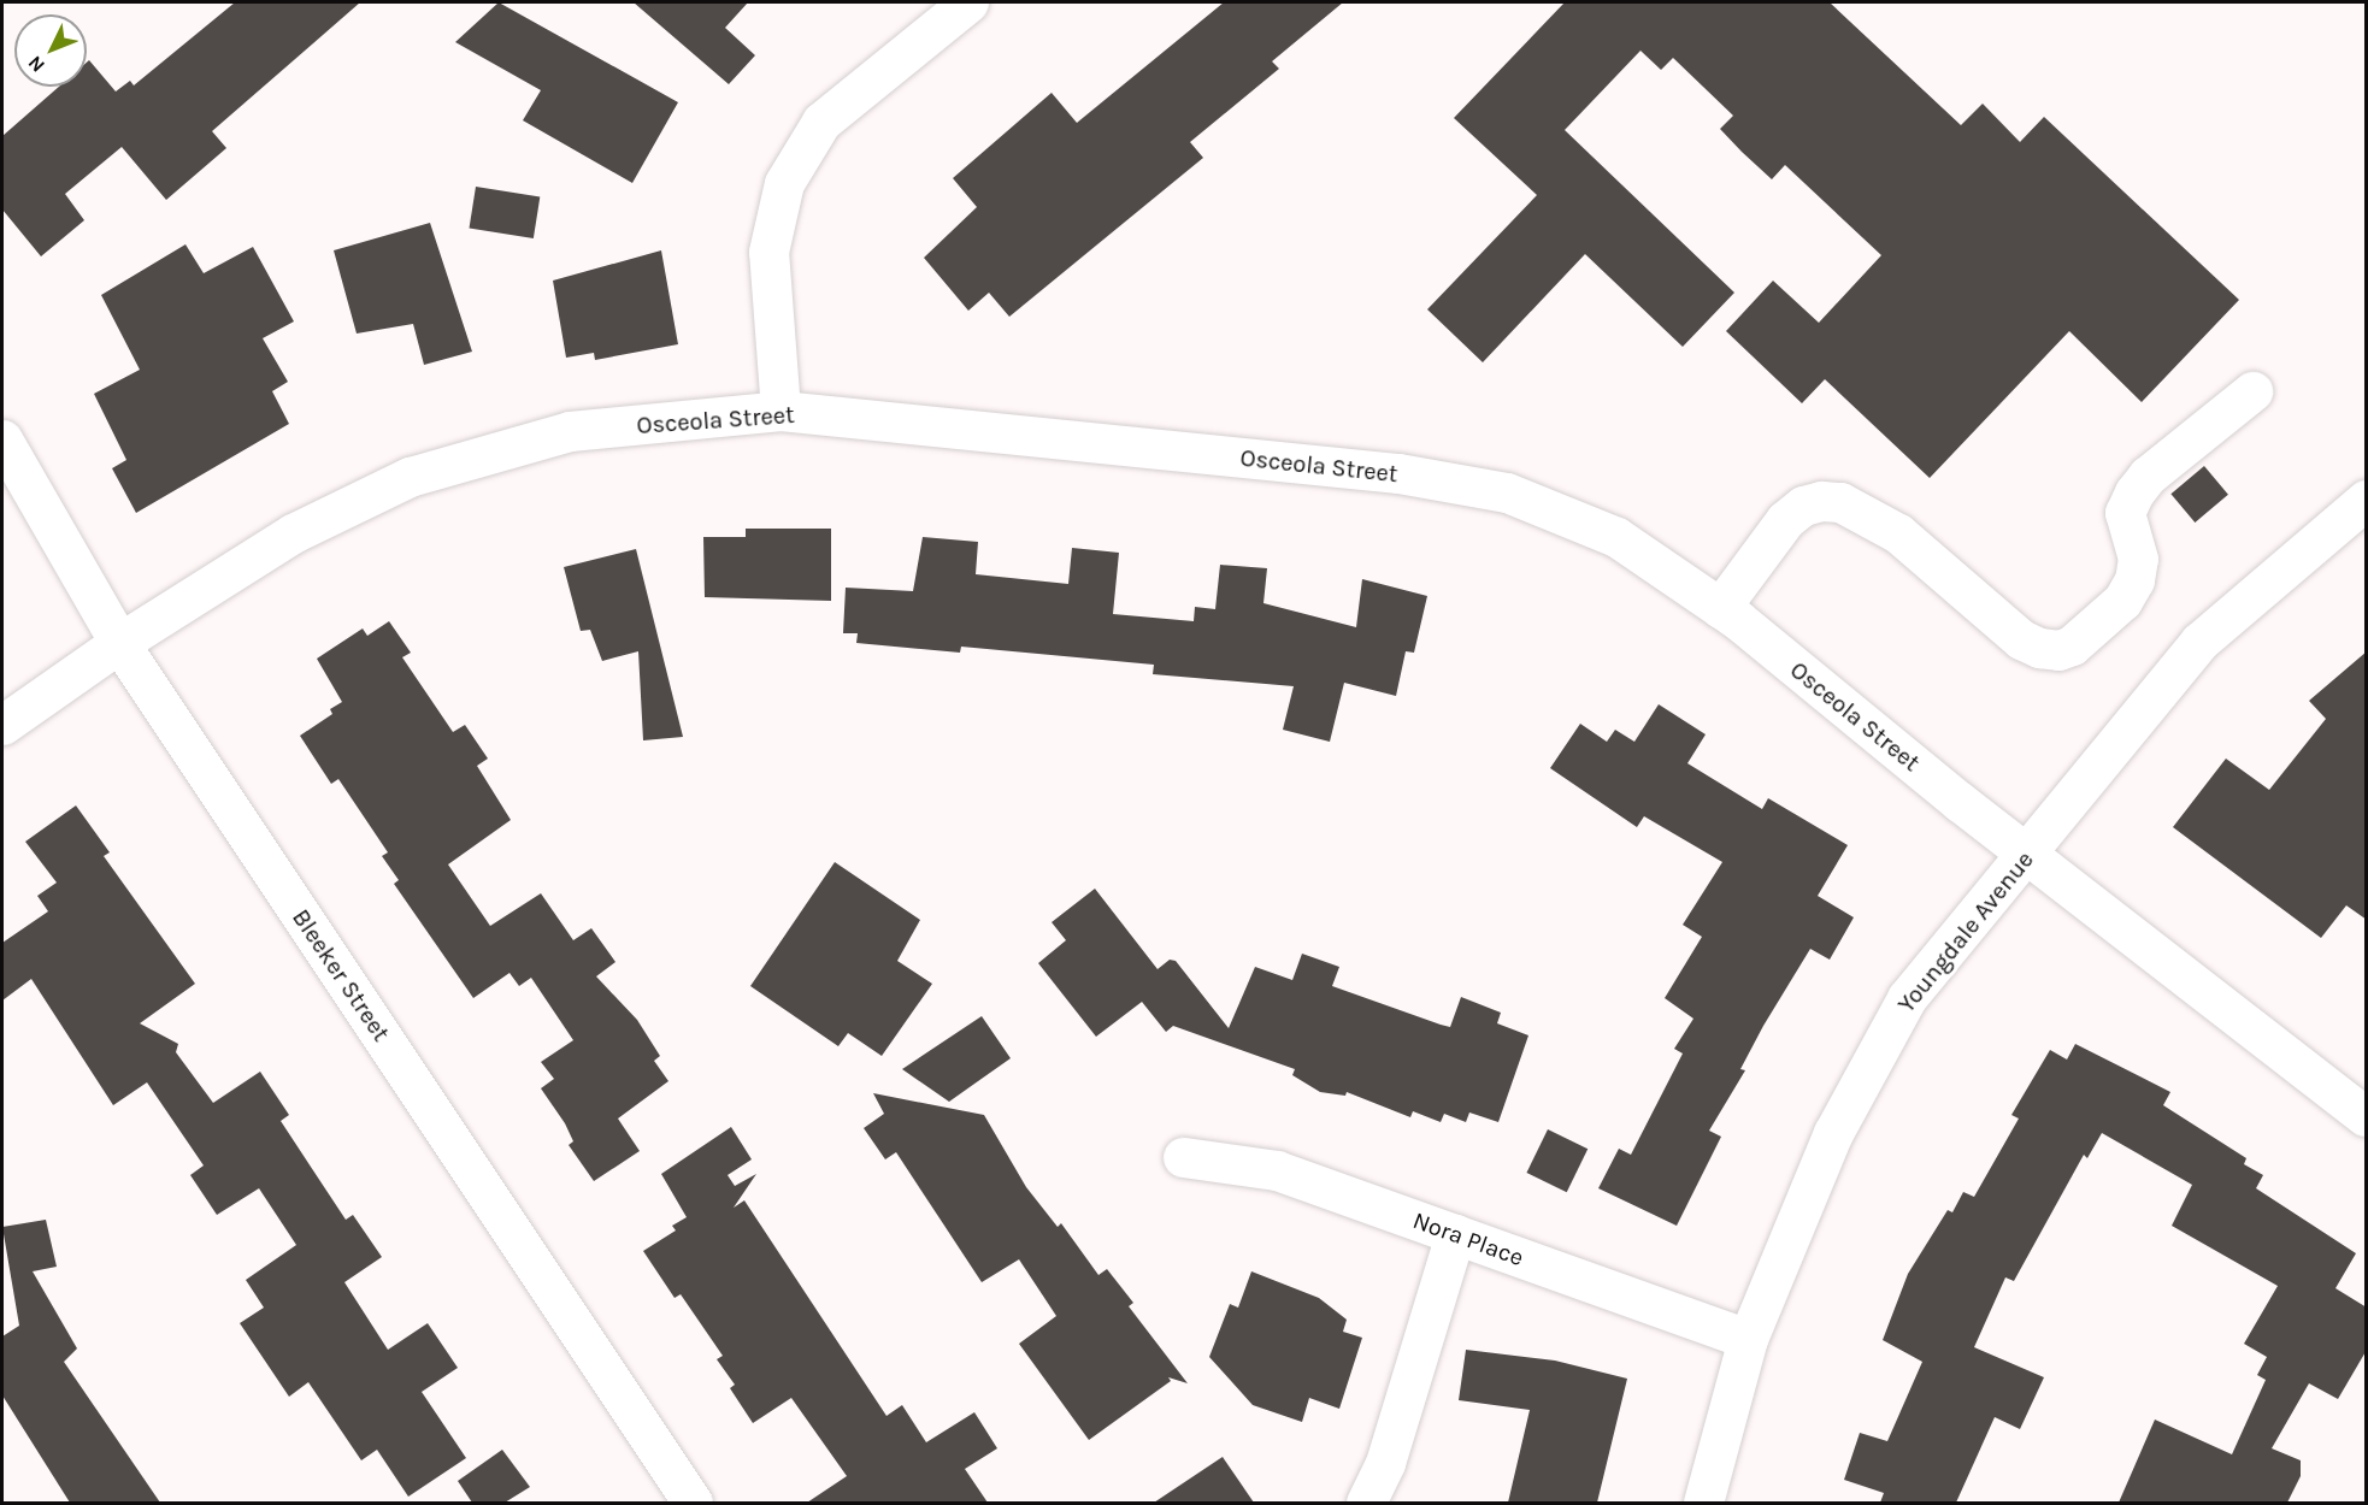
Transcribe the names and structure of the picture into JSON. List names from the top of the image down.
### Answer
{
  "streets": {
    "street": [
      "Osceola Street",
      "Youngdale Avenue",
      "Bleeker Street",
      "Nora Place"
    ]
  },
  "crossings": [
    ["Osceola Street", "Youngdale Avenue"],
    ["Osceola Street", "Bleeker Street"],
    ["Youngdale Avenue", "Nora Place"]
  ],
  "north": "bottom left"
}
